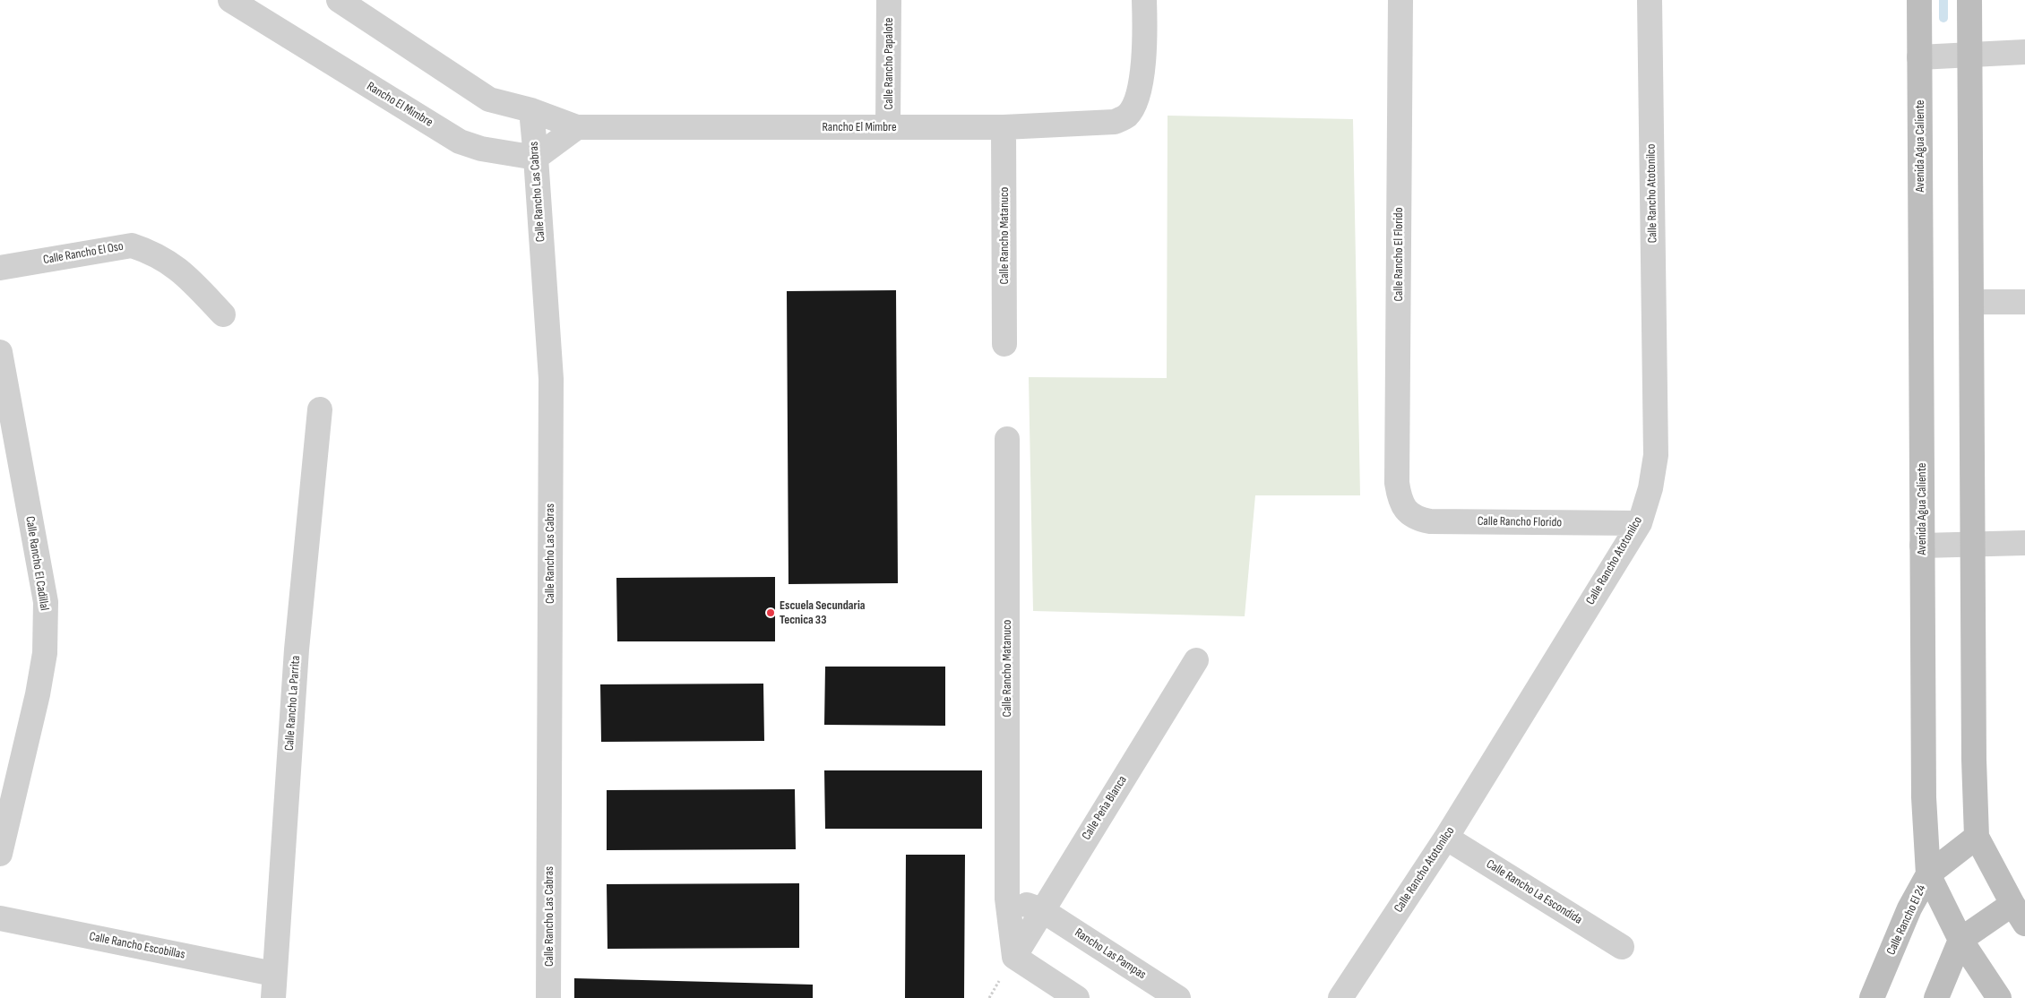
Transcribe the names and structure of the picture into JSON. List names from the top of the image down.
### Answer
{
  "streets": {
    "street": [
      "Calle Rancho Papalote",
      "Rancho El Mimbre",
      "Avenida Agua Caliente",
      "Calle Rancho Las Cabras",
      "Calle Rancho Atotonilco",
      "Calle Rancho Matanuco",
      "Calle Rancho El Oso",
      "Calle Rancho El Florido",
      "Calle Rancho Florido",
      "Calle Rancho El Cadillal",
      "Calle Rancho La Parrita",
      "Calle Peña Blanca",
      "Calle Rancho La Escondida",
      "Calle Rancho El 24",
      "Calle Rancho Escobillas",
      "Rancho Las Pampas"
    ]
  },
  "crossings": [
    ["Calle Rancho Papalote", "Rancho El Mimbre"],
    ["Rancho El Mimbre", "Calle Rancho Las Cabras"],
    ["Rancho El Mimbre", "Calle Rancho Matanuco"],
    ["Avenida Agua Caliente", "Calle Rancho El 24"],
    ["Calle Rancho Atotonilco", "Calle Rancho Florido"],
    ["Calle Rancho Atotonilco", "Calle Rancho La Escondida"],
    ["Calle Rancho Matanuco", "Calle Peña Blanca"],
    ["Calle Rancho El Florido", "Calle Rancho Florido"],
    ["Calle Rancho La Parrita", "Calle Rancho Escobillas"],
    ["Calle Peña Blanca", "Rancho Las Pampas"]
  ],
  "places": ["Escuela Secundaria Tecnica 33"]
}
